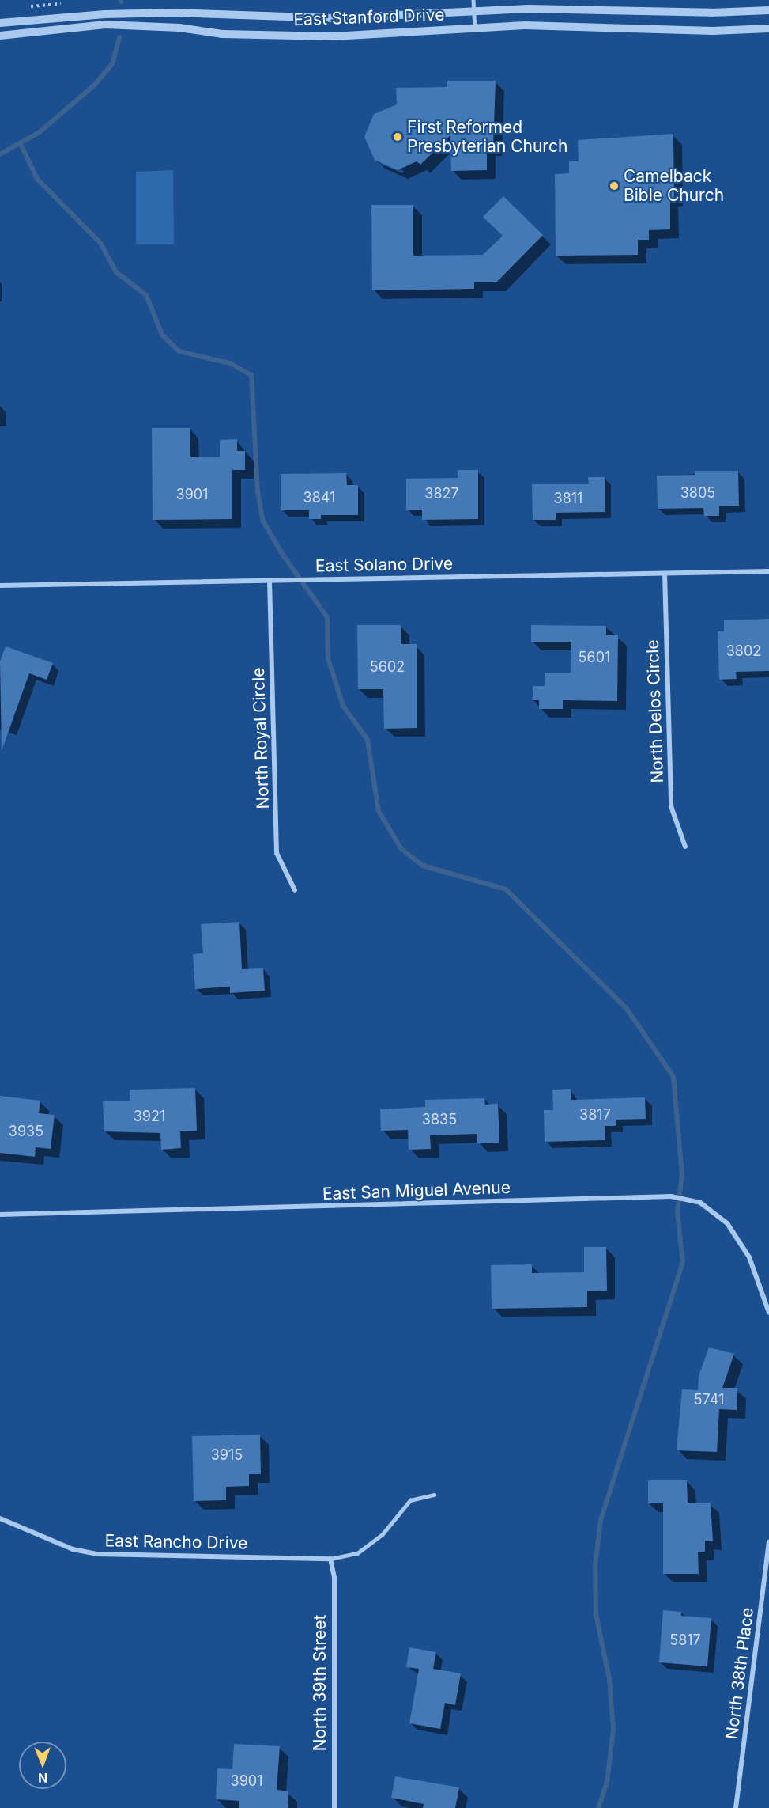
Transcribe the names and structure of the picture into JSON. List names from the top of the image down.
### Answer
{
  "streets": {
    "street": [
      "East Stanford Drive",
      "East Solano Drive",
      "North Delos Circle",
      "North Royal Circle",
      "East San Miguel Avenue",
      "East Rancho Drive",
      "North 38th Place",
      "North 39th Street"
    ]
  },
  "crossings": [
    ["East Solano Drive", "North Delos Circle"],
    ["East Solano Drive", "North Royal Circle"],
    ["East Rancho Drive", "North 39th Street"]
  ],
  "places": ["First Reformed Presbyterian Church", "Camelback Bible Church"],
  "house_numbers": [
    "3805",
    "3827",
    "3901",
    "3841",
    "3811",
    "3802",
    "5601",
    "5602",
    "3817",
    "3921",
    "3835",
    "3935",
    "5741",
    "3915",
    "5817",
    "3901"
  ],
  "north": "bottom"
}
